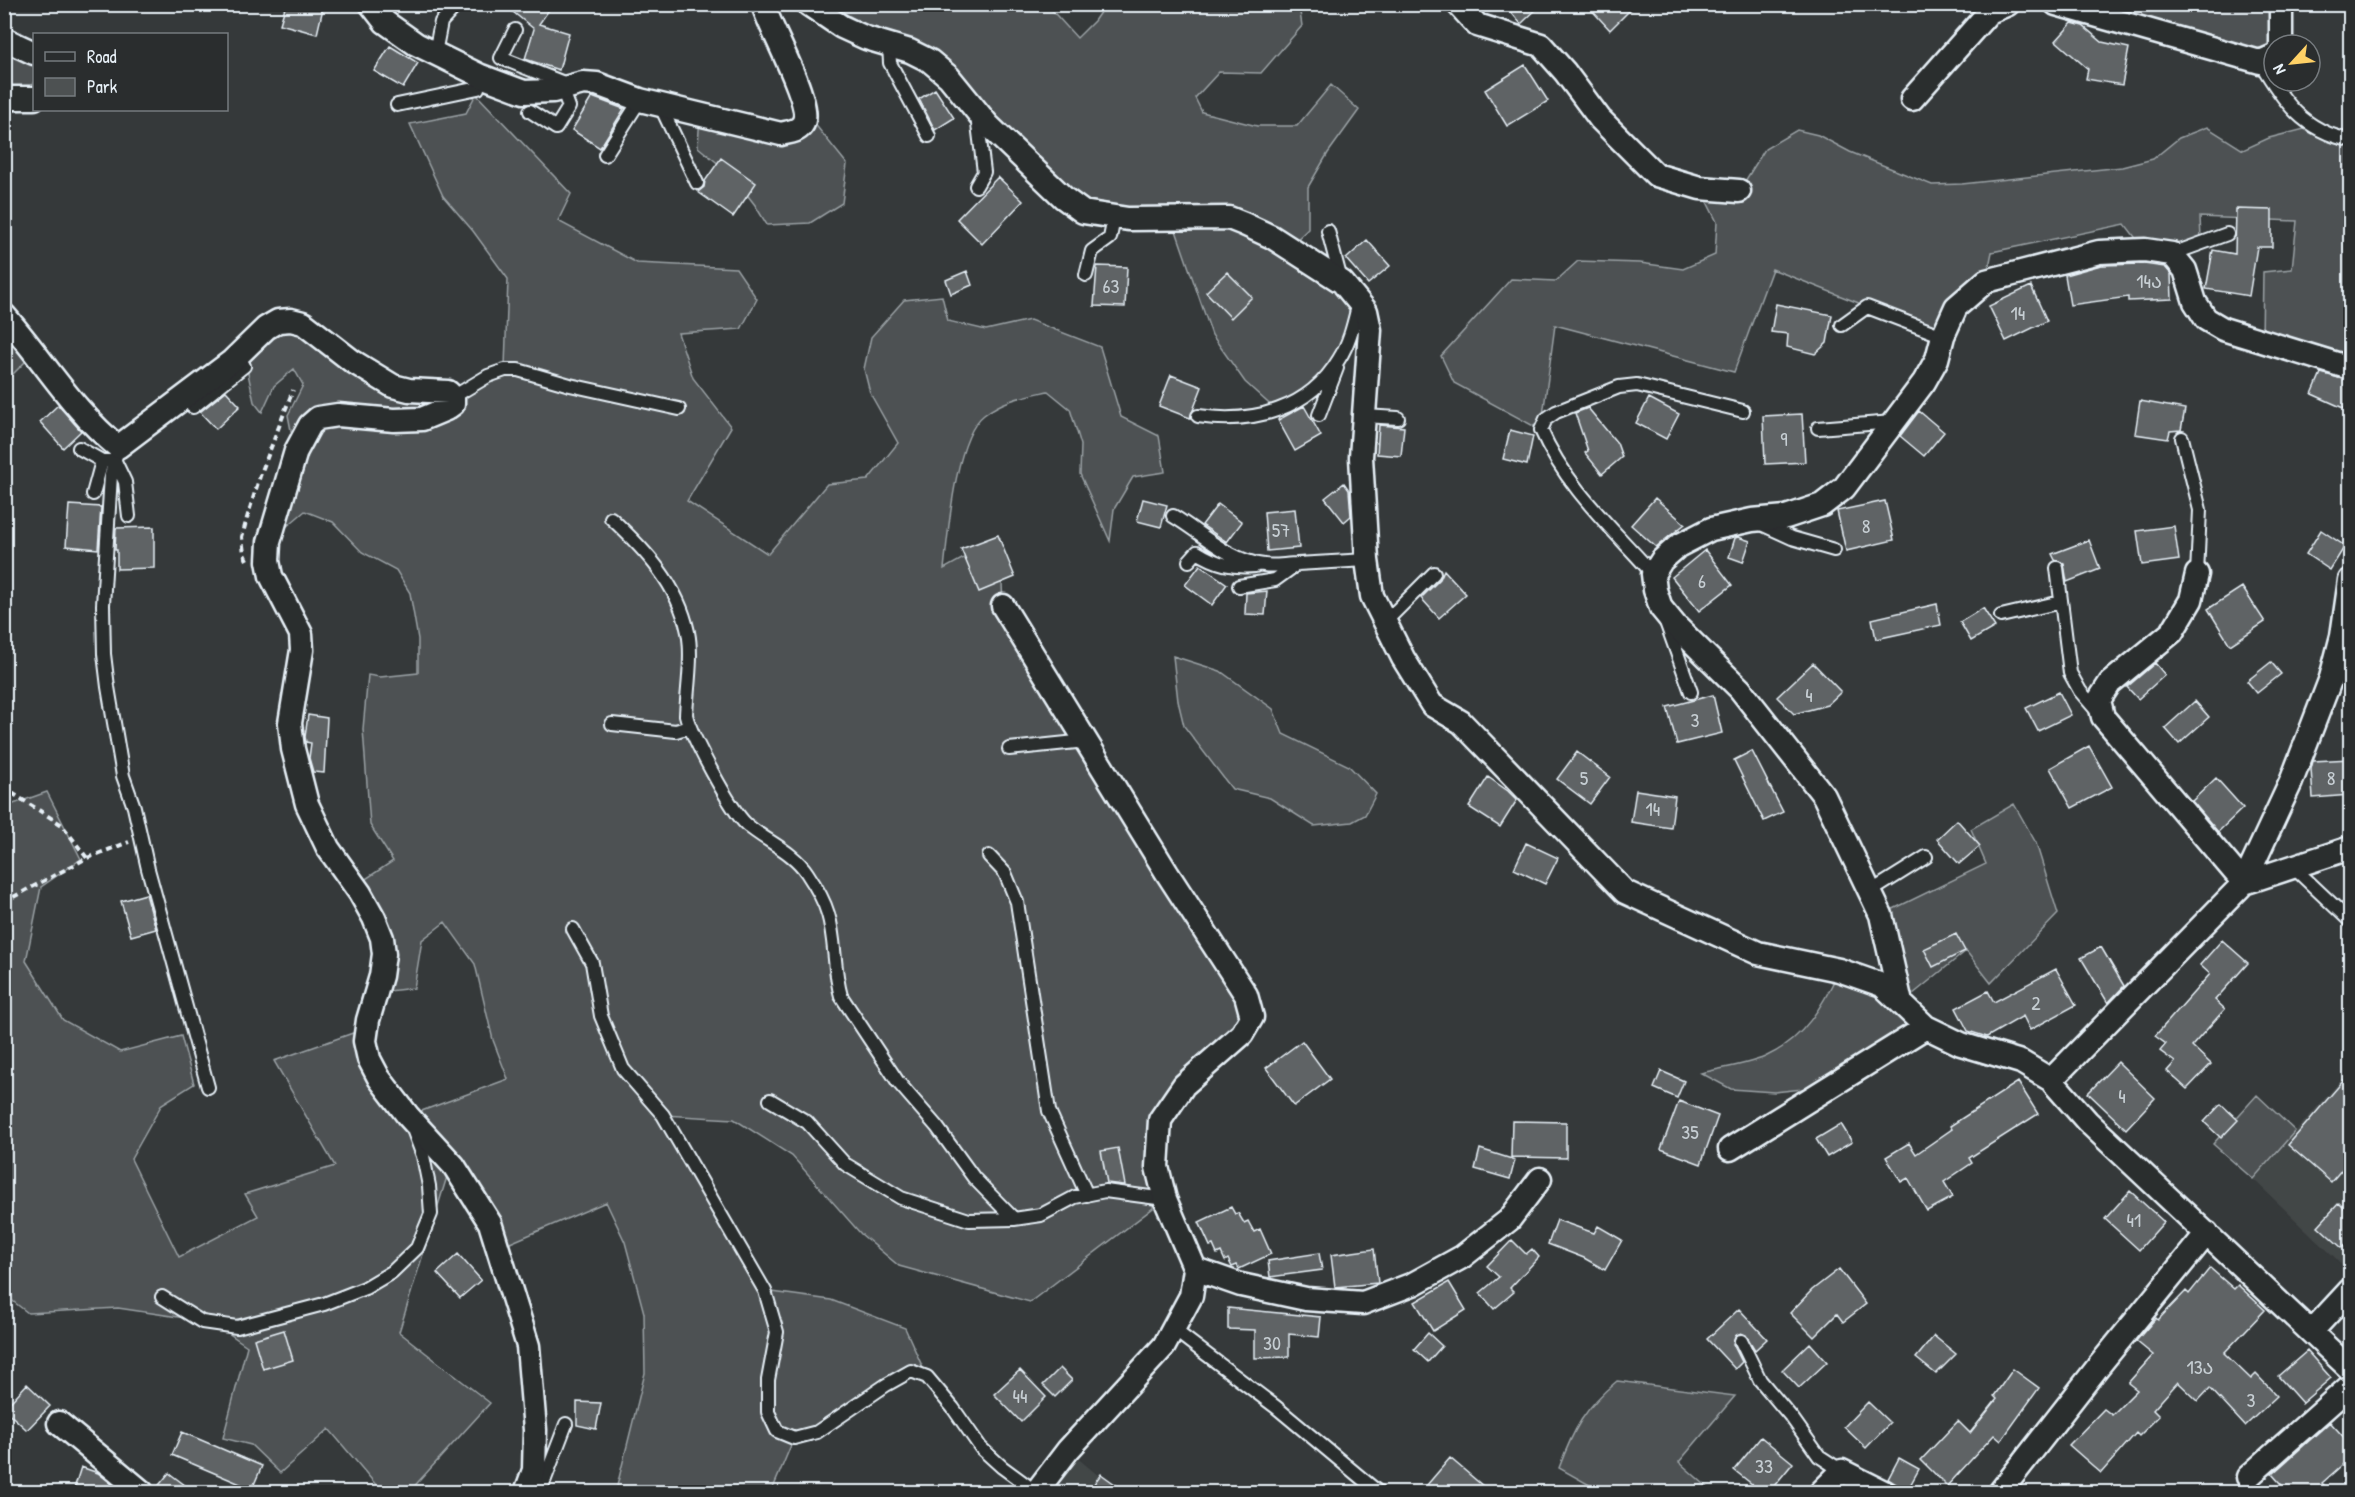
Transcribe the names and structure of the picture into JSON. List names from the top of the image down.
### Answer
{
  "house_numbers": [
    "14ა",
    "63",
    "14",
    "9",
    "8",
    "57",
    "6",
    "4",
    "3",
    "5",
    "8",
    "14",
    "2",
    "4",
    "35",
    "41",
    "30",
    "13ა",
    "44",
    "3",
    "33"
  ],
  "legend": ["Road", "Park"],
  "north": "bottom left"
}
